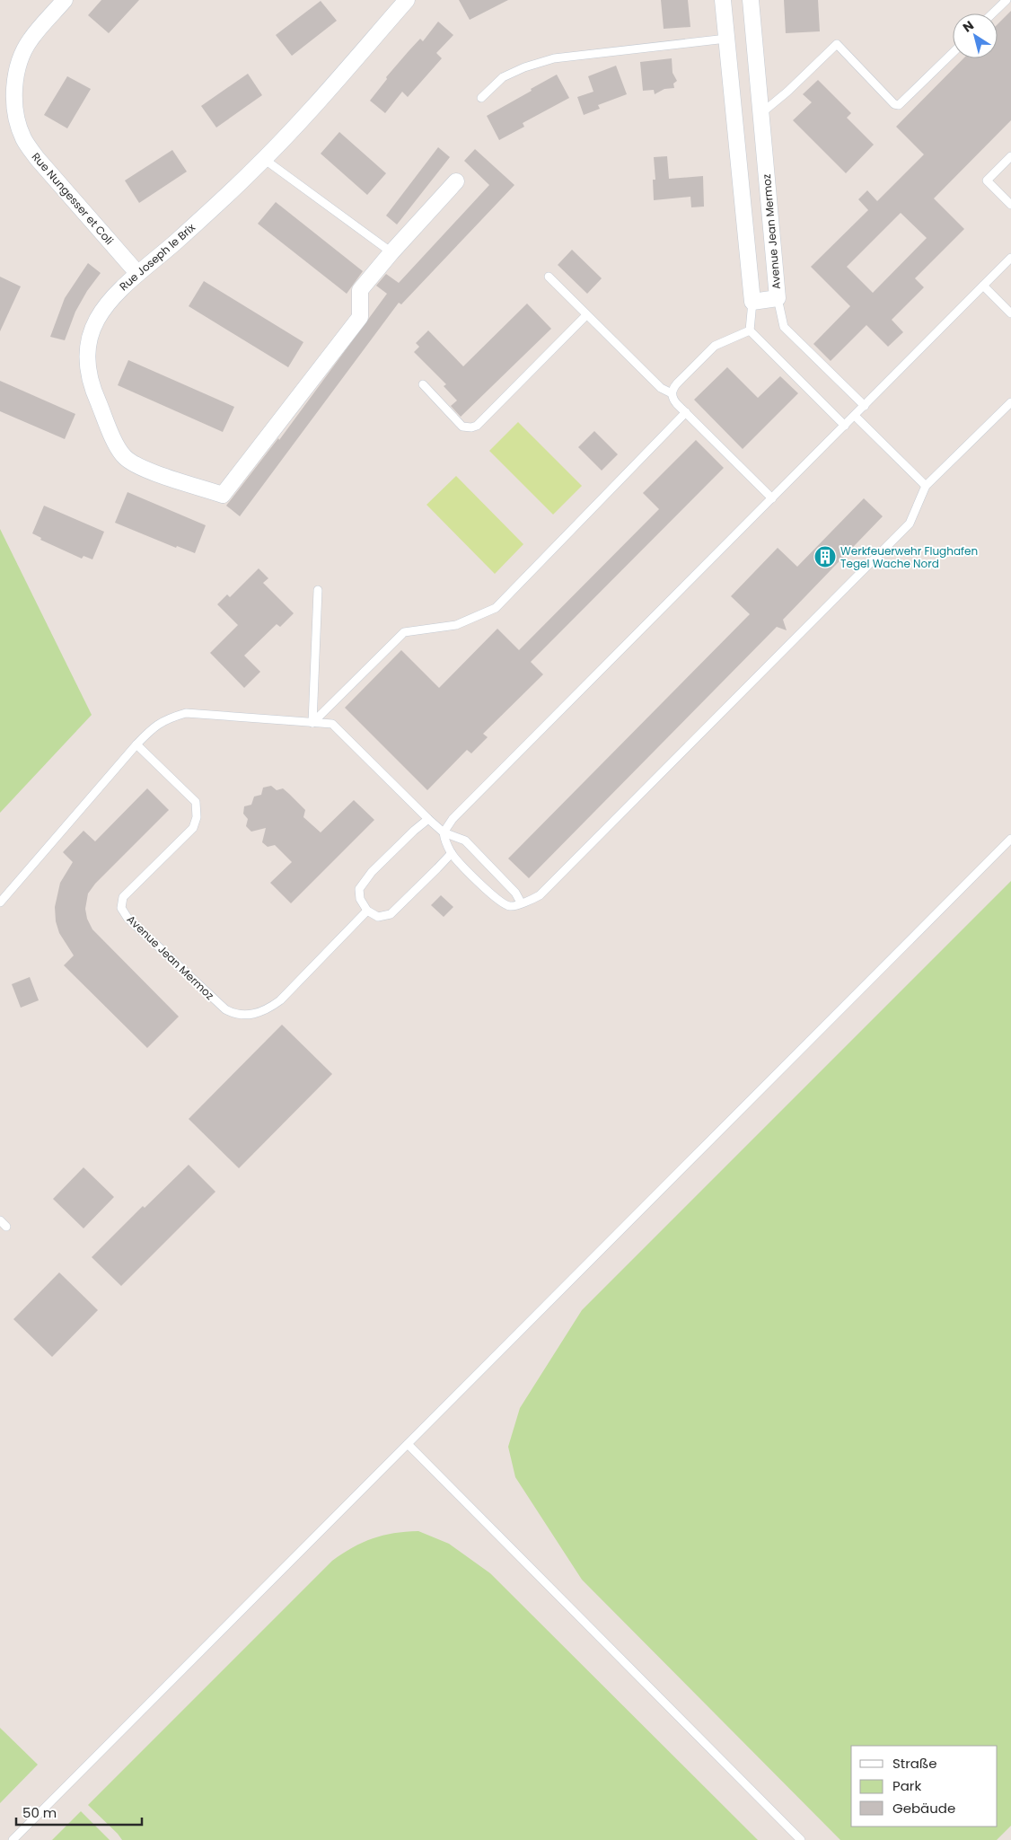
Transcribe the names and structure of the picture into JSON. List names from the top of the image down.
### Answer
{
  "streets": {
    "street": ["Rue Nungesser et Coli", "Avenue Jean Mermoz", "Rue Joseph le Brix"]
  },
  "crossings": [
    ["Rue Nungesser et Coli", "Rue Joseph le Brix"]
  ],
  "places": {
    "building": ["Werkfeuerwehr Flughafen Tegel Wache Nord"]
  },
  "legend": ["Straße", "Park", "Gebäude"],
  "scale_bar": "50 m",
  "north": "top left"
}
